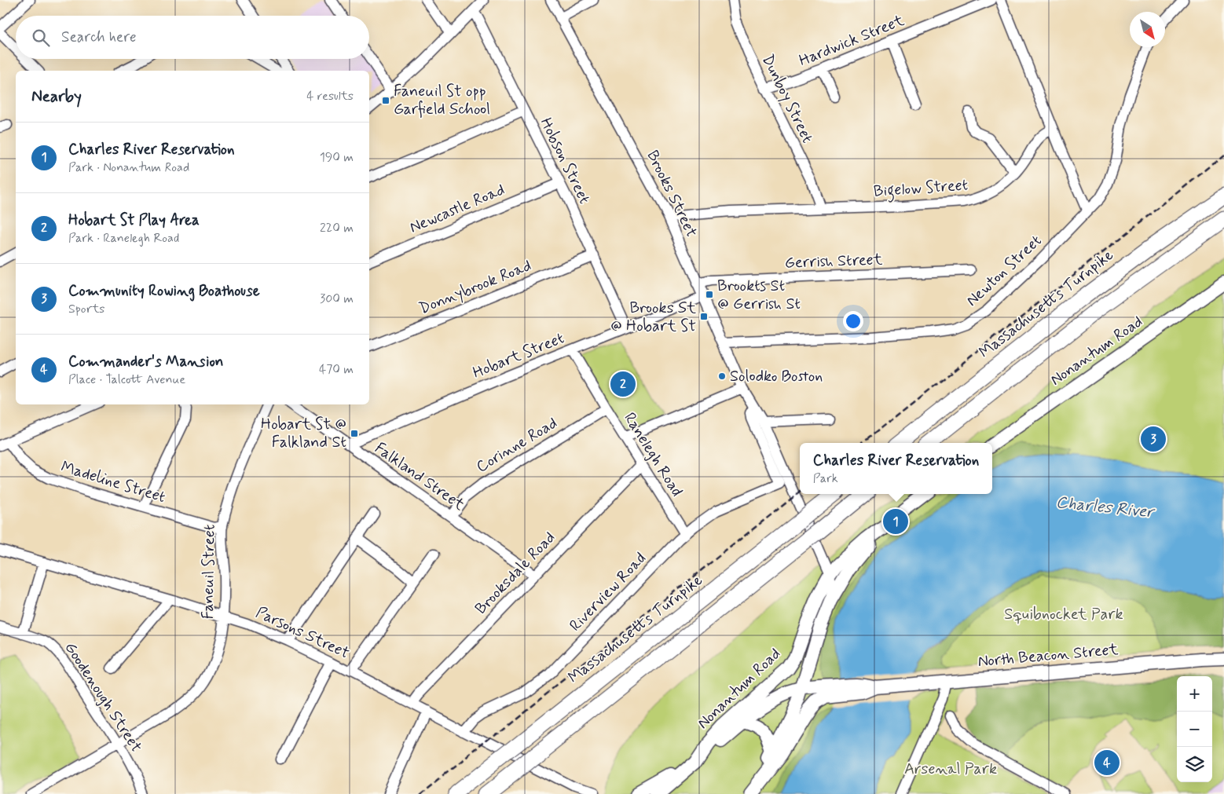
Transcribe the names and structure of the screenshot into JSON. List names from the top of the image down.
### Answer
{
  "streets": {
    "highway": ["Massachusetts Turnpike"],
    "main road": ["Nonantum Road", "North Beacon Street"],
    "street": [
      "Hardwick Street",
      "Dunboy Street",
      "Hobson Street",
      "Bigelow Street",
      "Brooks Street",
      "Newcastle Road",
      "Gerrish Street",
      "Newton Street",
      "Donnybrook Road",
      "Hobart Street",
      "Corinne Road",
      "Ranelegh Road",
      "Falkland Street",
      "Madeline Street",
      "Faneuil Street",
      "Brooksdale Road",
      "Riverview Road",
      "Parsons Street",
      "Goodenough Street"
    ]
  },
  "crossings": [
    ["Hardwick Street", "Dunboy Street"],
    ["Dunboy Street", "Bigelow Street"],
    ["Hobson Street", "Newcastle Road"],
    ["Hobson Street", "Donnybrook Road"],
    ["Hobson Street", "Hobart Street"],
    ["Bigelow Street", "Brooks Street"],
    ["Brooks Street", "Gerrish Street"],
    ["Brooks Street", "Newton Street"],
    ["Brooks Street", "Nonantum Road"],
    ["Brooks Street", "Hobart Street"],
    ["Brooks Street", "Riverview Road"],
    ["Nonantum Road", "North Beacon Street"],
    ["Hobart Street", "Ranelegh Road"],
    ["Hobart Street", "Falkland Street"],
    ["Corinne Road", "Ranelegh Road"],
    ["Corinne Road", "Falkland Street"],
    ["Ranelegh Road", "Brooksdale Road"],
    ["Ranelegh Road", "Riverview Road"],
    ["Falkland Street", "Brooksdale Road"],
    ["Madeline Street", "Faneuil Street"],
    ["Faneuil Street", "Parsons Street"],
    ["Faneuil Street", "Goodenough Street"],
    ["Brooksdale Road", "Parsons Street"],
    ["Riverview Road", "Parsons Street"]
  ],
  "water": ["Charles River"],
  "parks": ["Squibnocket Park", "Arsenal Park"],
  "places": {
    "transit": [
      "Faneuil St opp Garfield School",
      "Brookts St @ Gerrish St",
      "Brooks St @ Hobart St",
      "Hobart St @ Falkland St"
    ],
    "other": ["Solodko Boston"]
  },
  "north": "bottom right",
  "page": {
    "search": "Search here",
    "heading": ["Nearby", "4 results"],
    "list": [
      {
        "mark": "1",
        "name": "Charles River Reservation",
        "note": "Park · Nonantum Road",
        "value": "190 m"
      },
      {
        "mark": "2",
        "name": "Hobart St Play Area",
        "note": "Park · Ranelegh Road",
        "value": "220 m"
      },
      {
        "mark": "3",
        "name": "Community Rowing Boathouse",
        "note": "Sports",
        "value": "300 m"
      },
      {
        "mark": "4",
        "name": "Commander's Mansion",
        "note": "Place · Talcott Avenue",
        "value": "470 m"
      }
    ],
    "pins": [
      "2",
      "3",
      "1",
      "4"
    ],
    "popup": ["Charles River Reservation", "Park"],
    "map_buttons": ["+", "−"]
  }
}
